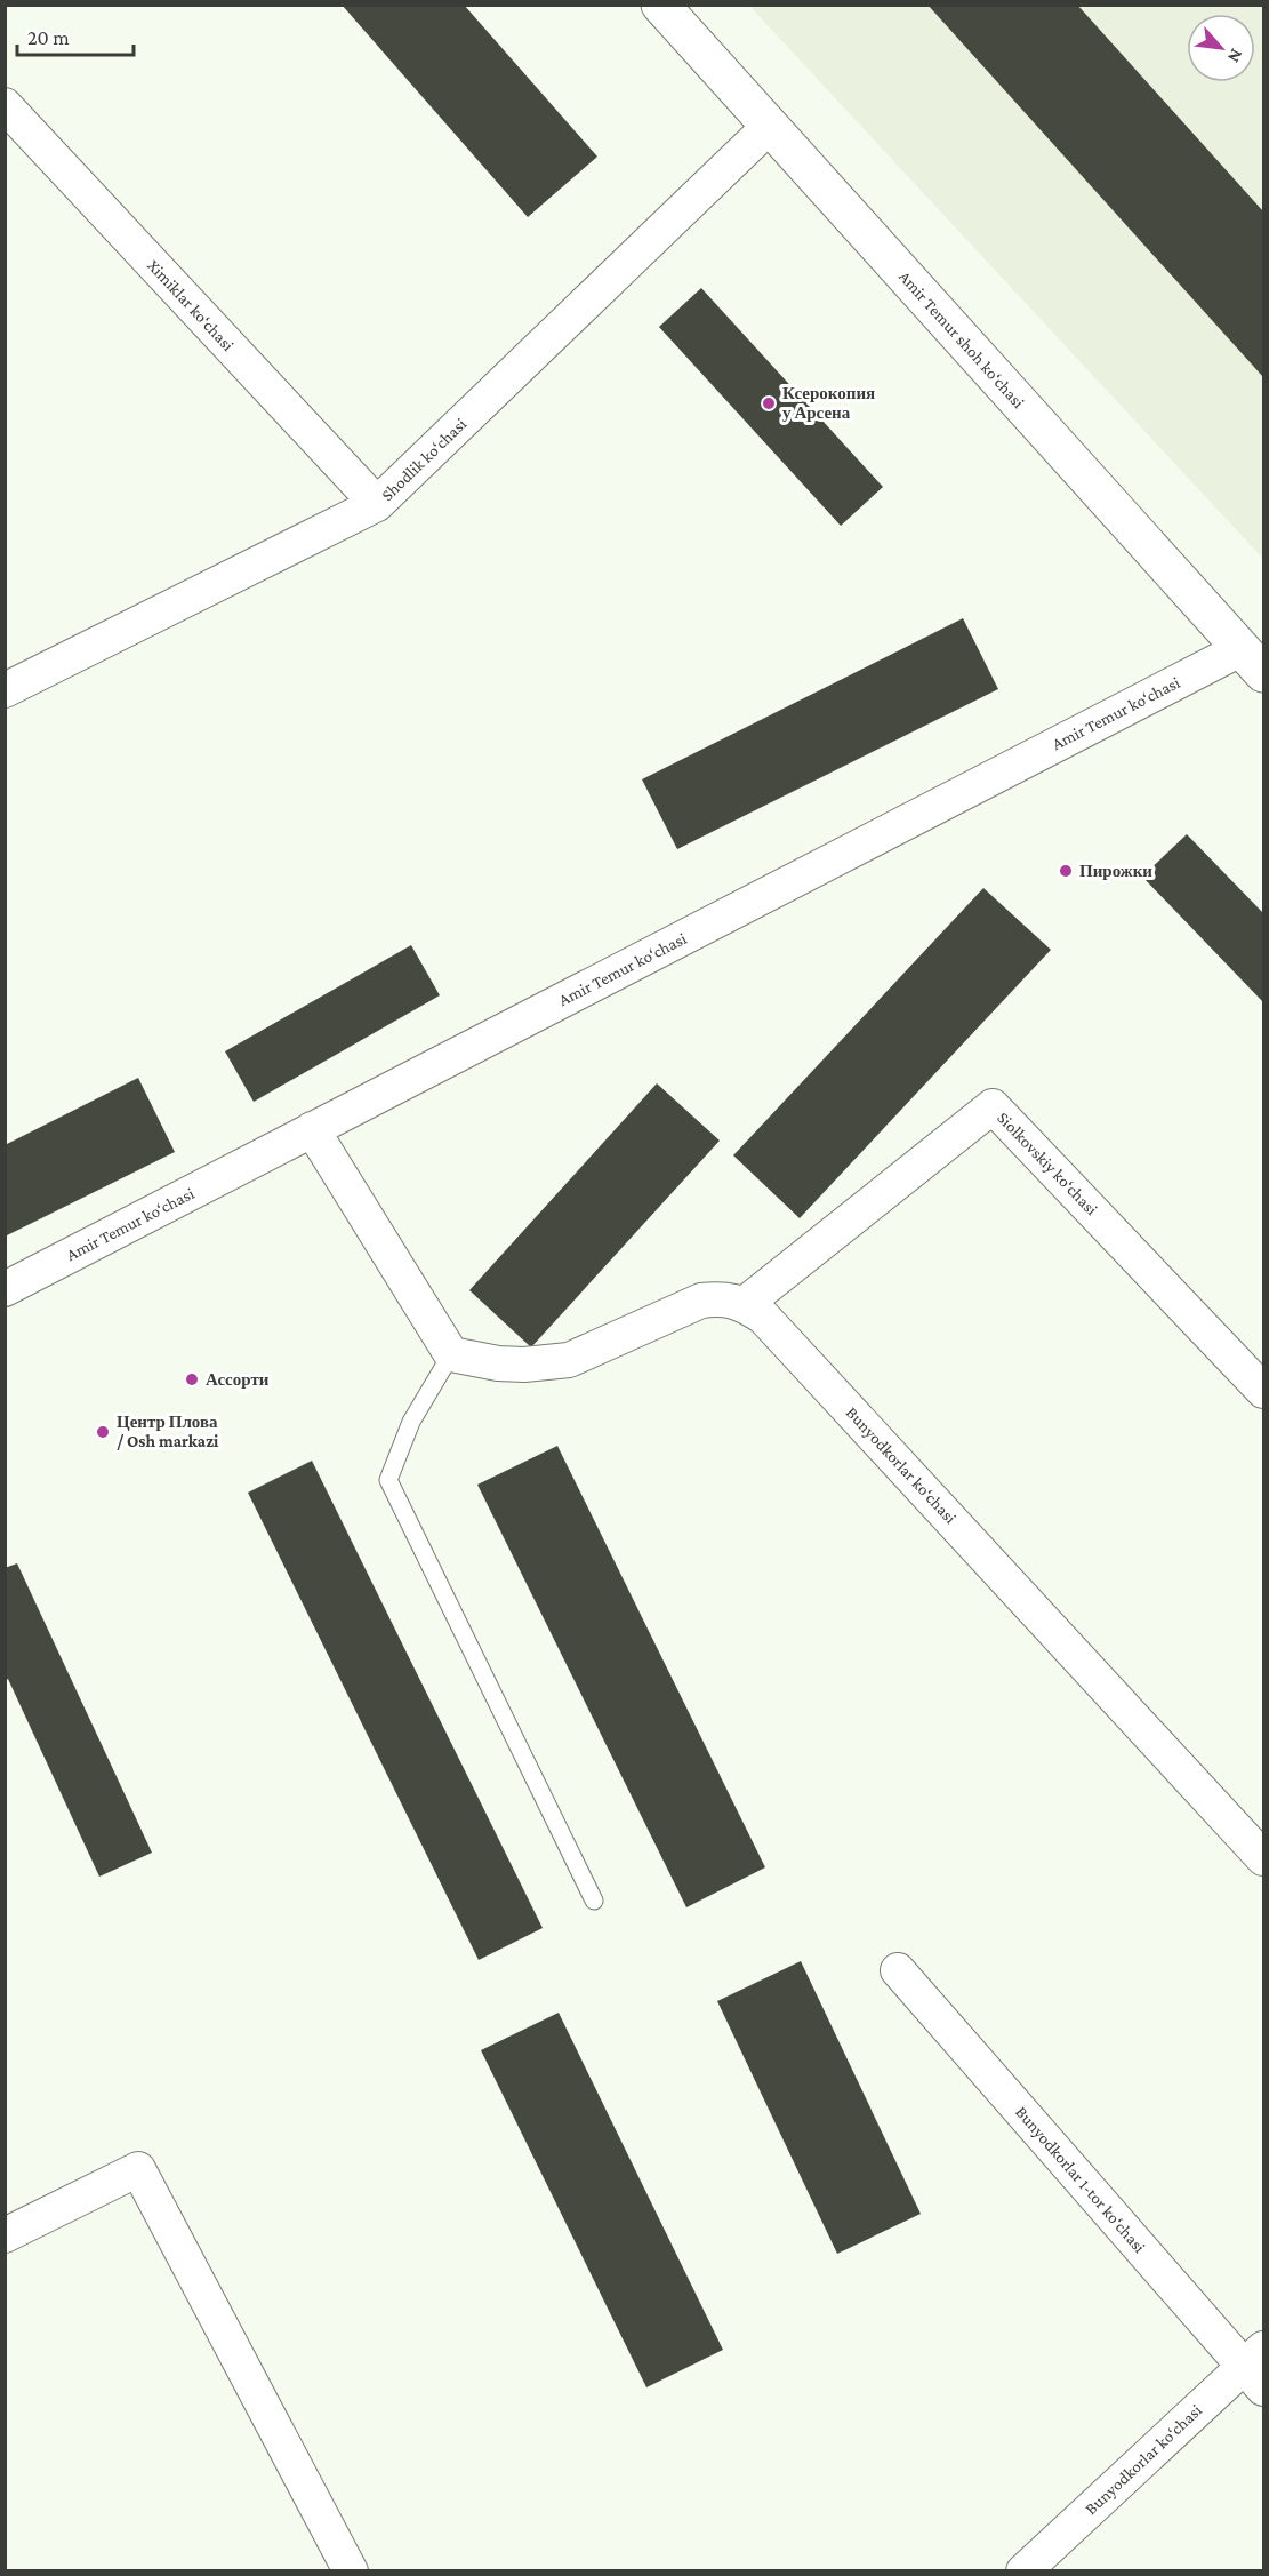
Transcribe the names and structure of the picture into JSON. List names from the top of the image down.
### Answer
{
  "streets": {
    "main road": ["Amir Temur shoh ko‘chasi"],
    "street": [
      "Ximiklar ko‘chasi",
      "Shodlik ko‘chasi",
      "Amir Temur ko‘chasi",
      "Siolkovskiy ko‘chasi",
      "Bunyodkorlar ko‘chasi",
      "Bunyodkorlar 1-tor ko‘chasi"
    ]
  },
  "crossings": [
    ["Ximiklar ko‘chasi", "Shodlik ko‘chasi"],
    ["Amir Temur shoh ko‘chasi", "Shodlik ko‘chasi"],
    ["Amir Temur shoh ko‘chasi", "Amir Temur ko‘chasi"],
    ["Siolkovskiy ko‘chasi", "Bunyodkorlar ko‘chasi"],
    ["Bunyodkorlar ko‘chasi", "Bunyodkorlar 1-tor ko‘chasi"]
  ],
  "places": [
    "Ксерокопия у Арсена",
    "Пирожки",
    "Ассорти",
    "Центр Плова / Osh markazi"
  ],
  "scale_bar": "20 m",
  "north": "bottom right"
}
